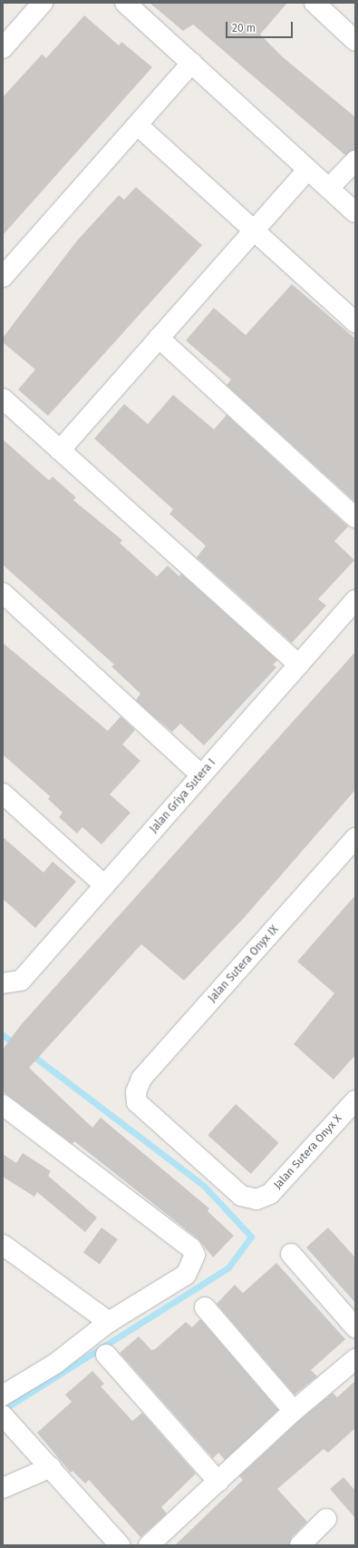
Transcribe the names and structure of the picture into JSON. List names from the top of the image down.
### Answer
{
  "streets": {
    "street": ["Jalan Griya Sutera I", "Jalan Sutera Onyx IX", "Jalan Sutera Onyx X"]
  },
  "crossings": [
    ["Jalan Sutera Onyx IX", "Jalan Sutera Onyx X"]
  ],
  "scale_bar": "20 m"
}
